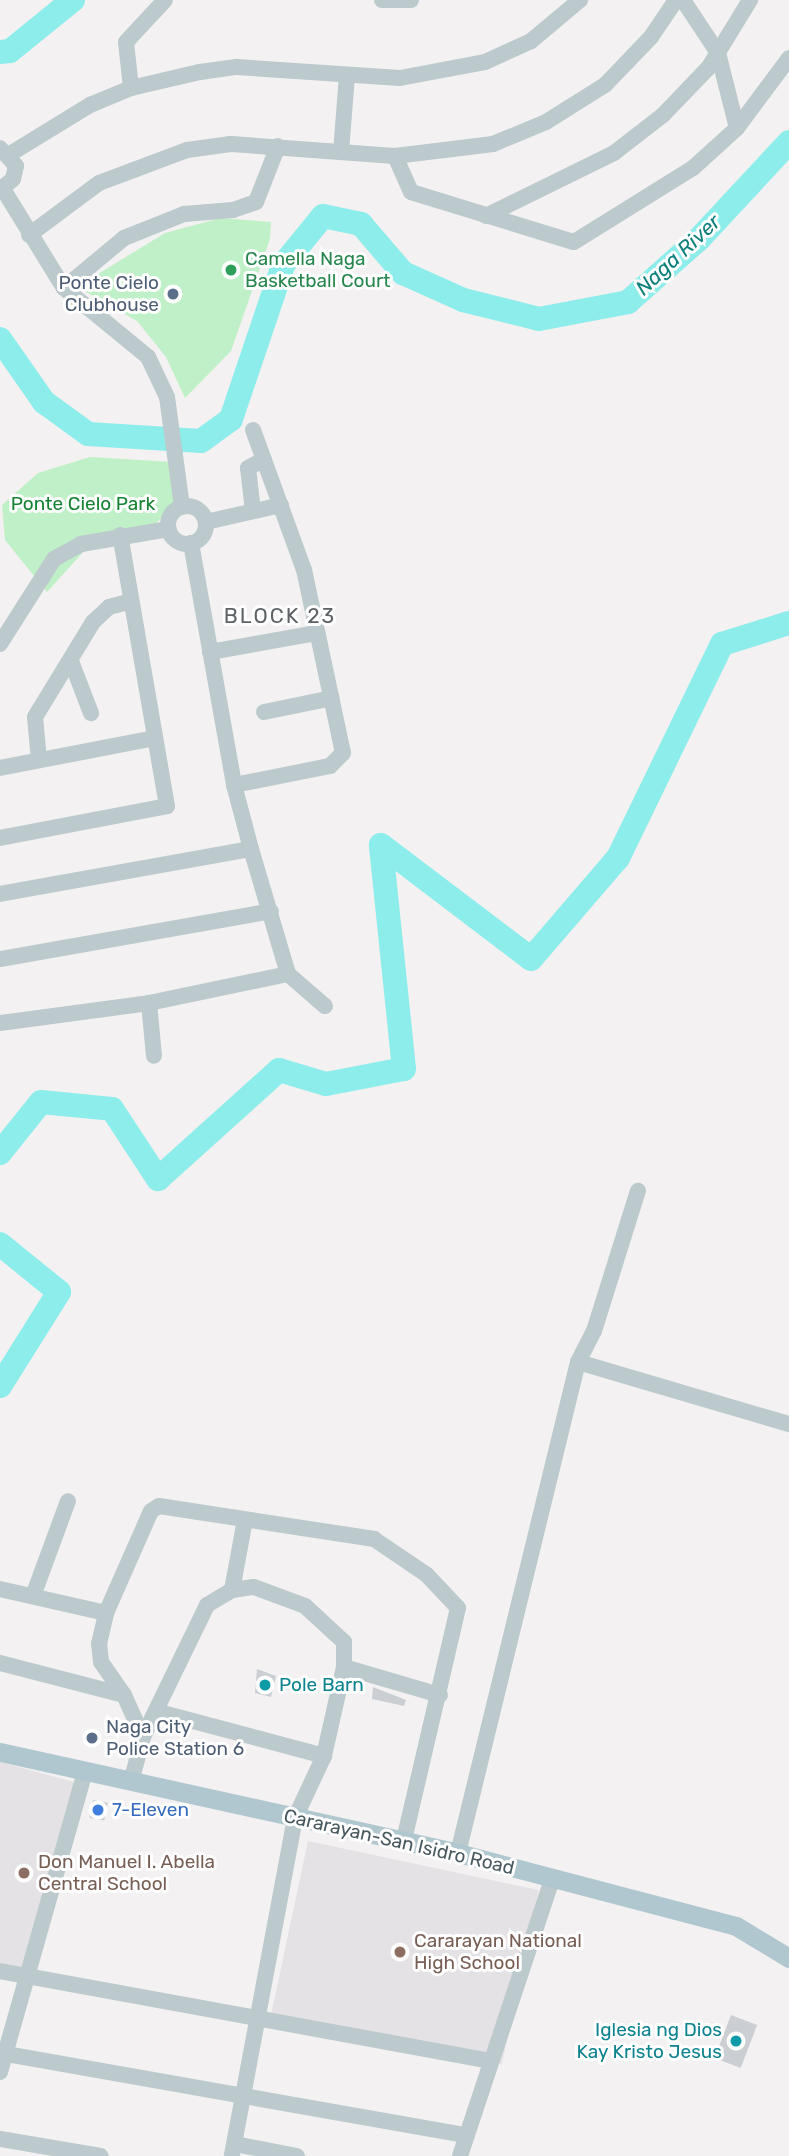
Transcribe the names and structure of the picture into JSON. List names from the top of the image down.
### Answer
{
  "streets": {
    "main road": ["Cararayan-San Isidro Road"]
  },
  "districts": ["BLOCK 23"],
  "water": ["Naga River"],
  "parks": ["Ponte Cielo Park"],
  "places": [
    "Camella Naga Basketball Court",
    "Ponte Cielo Clubhouse",
    "Pole Barn",
    "Naga City Police Station 6",
    "7-Eleven",
    "Don Manuel I. Abella Central School",
    "Cararayan National High School",
    "Iglesia ng Dios Kay Kristo Jesus"
  ]
}
